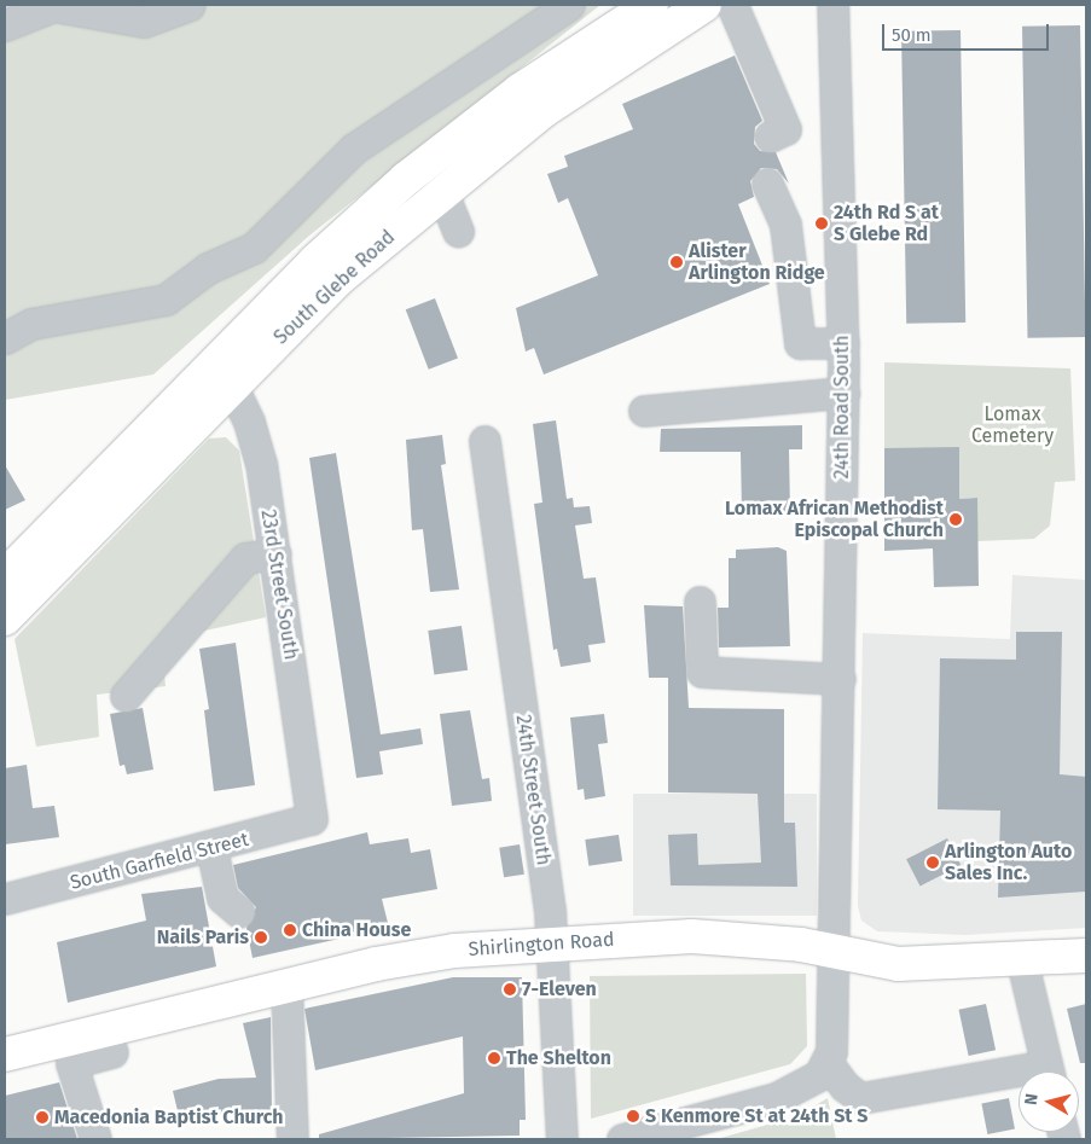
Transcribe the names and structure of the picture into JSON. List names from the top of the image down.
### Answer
{
  "streets": {
    "main road": ["South Glebe Road", "Shirlington Road"],
    "street": [
      "24th Road South",
      "23rd Street South",
      "24th Street South",
      "South Garfield Street"
    ]
  },
  "crossings": [
    ["South Glebe Road", "23rd Street South"],
    ["24th Road South", "Shirlington Road"],
    ["23rd Street South", "South Garfield Street"],
    ["24th Street South", "Shirlington Road"]
  ],
  "parks": ["Lomax Cemetery"],
  "places": [
    "24th Rd S at S Glebe Rd",
    "Alister Arlington Ridge",
    "Lomax African Methodist Episcopal Church",
    "Arlington Auto Sales Inc.",
    "China House",
    "Nails Paris",
    "7-Eleven",
    "The Shelton",
    "S Kenmore St at 24th St S",
    "Macedonia Baptist Church"
  ],
  "scale_bar": "50 m",
  "north": "left"
}
